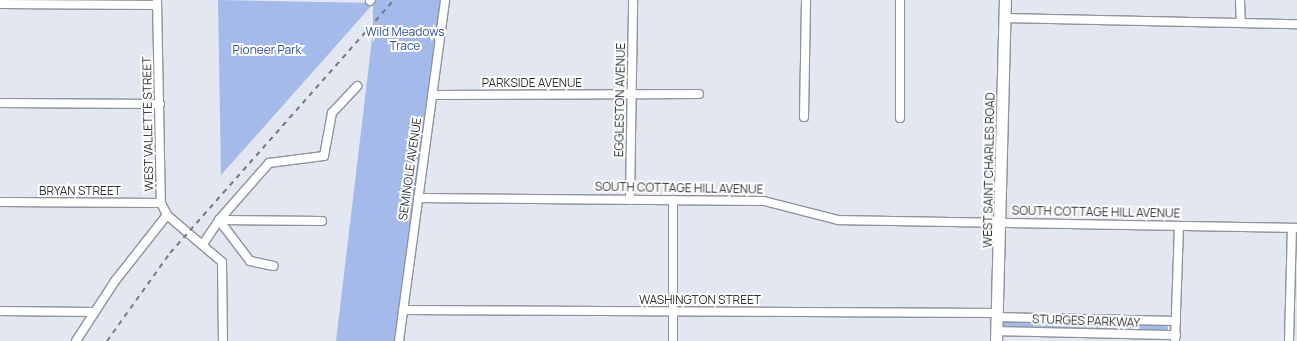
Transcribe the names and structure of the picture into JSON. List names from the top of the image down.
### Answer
{
  "streets": {
    "main road": ["WEST SAINT CHARLES ROAD"],
    "street": [
      "PARKSIDE AVENUE",
      "EGGLESTON AVENUE",
      "WEST VALLETTE STREET",
      "SEMINOLE AVENUE",
      "SOUTH COTTAGE HILL AVENUE",
      "BRYAN STREET",
      "WASHINGTON STREET",
      "STURGES PARKWAY"
    ]
  },
  "crossings": [
    ["PARKSIDE AVENUE", "EGGLESTON AVENUE"],
    ["PARKSIDE AVENUE", "SEMINOLE AVENUE"],
    ["EGGLESTON AVENUE", "SOUTH COTTAGE HILL AVENUE"],
    ["WEST VALLETTE STREET", "BRYAN STREET"],
    ["SEMINOLE AVENUE", "SOUTH COTTAGE HILL AVENUE"],
    ["SEMINOLE AVENUE", "WASHINGTON STREET"],
    ["WEST SAINT CHARLES ROAD", "SOUTH COTTAGE HILL AVENUE"],
    ["WEST SAINT CHARLES ROAD", "WASHINGTON STREET"],
    ["WEST SAINT CHARLES ROAD", "STURGES PARKWAY"],
    ["WASHINGTON STREET", "STURGES PARKWAY"]
  ],
  "parks": ["Wild Meadows Trace", "Pioneer Park"]
}
